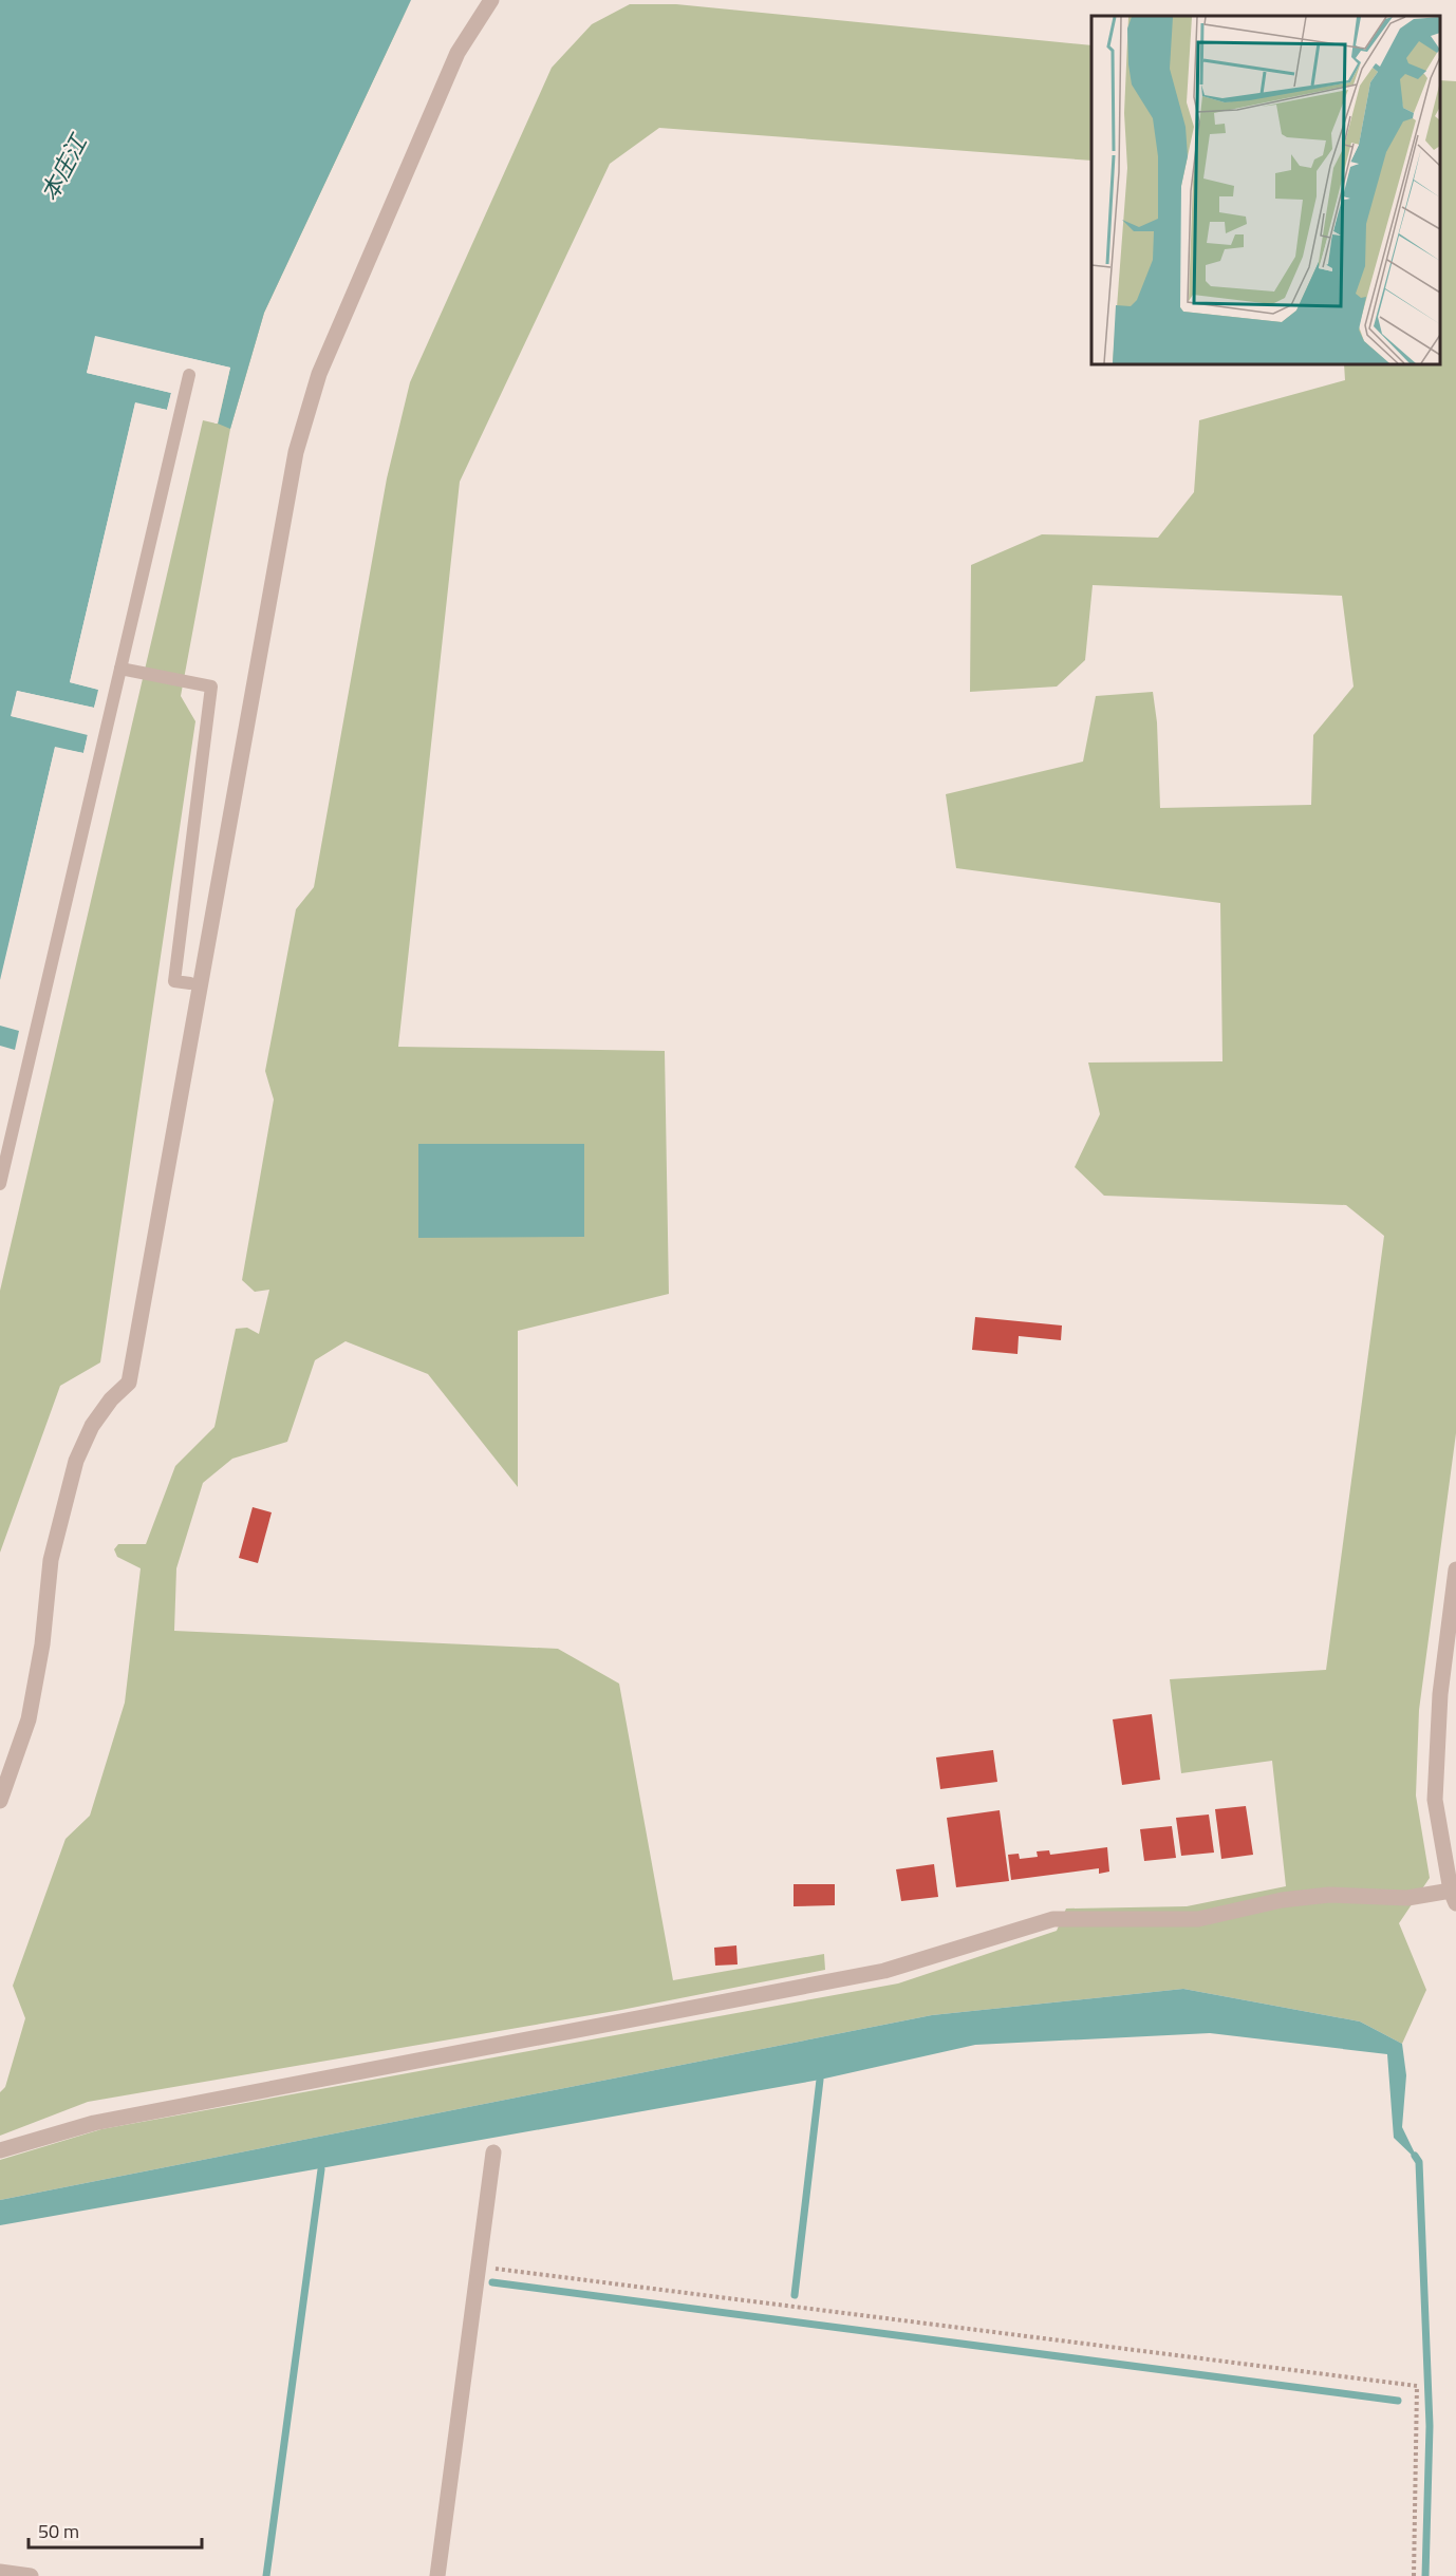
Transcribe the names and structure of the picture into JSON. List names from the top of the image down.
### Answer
{
  "water": ["本庄江"],
  "scale_bar": "50 m"
}
